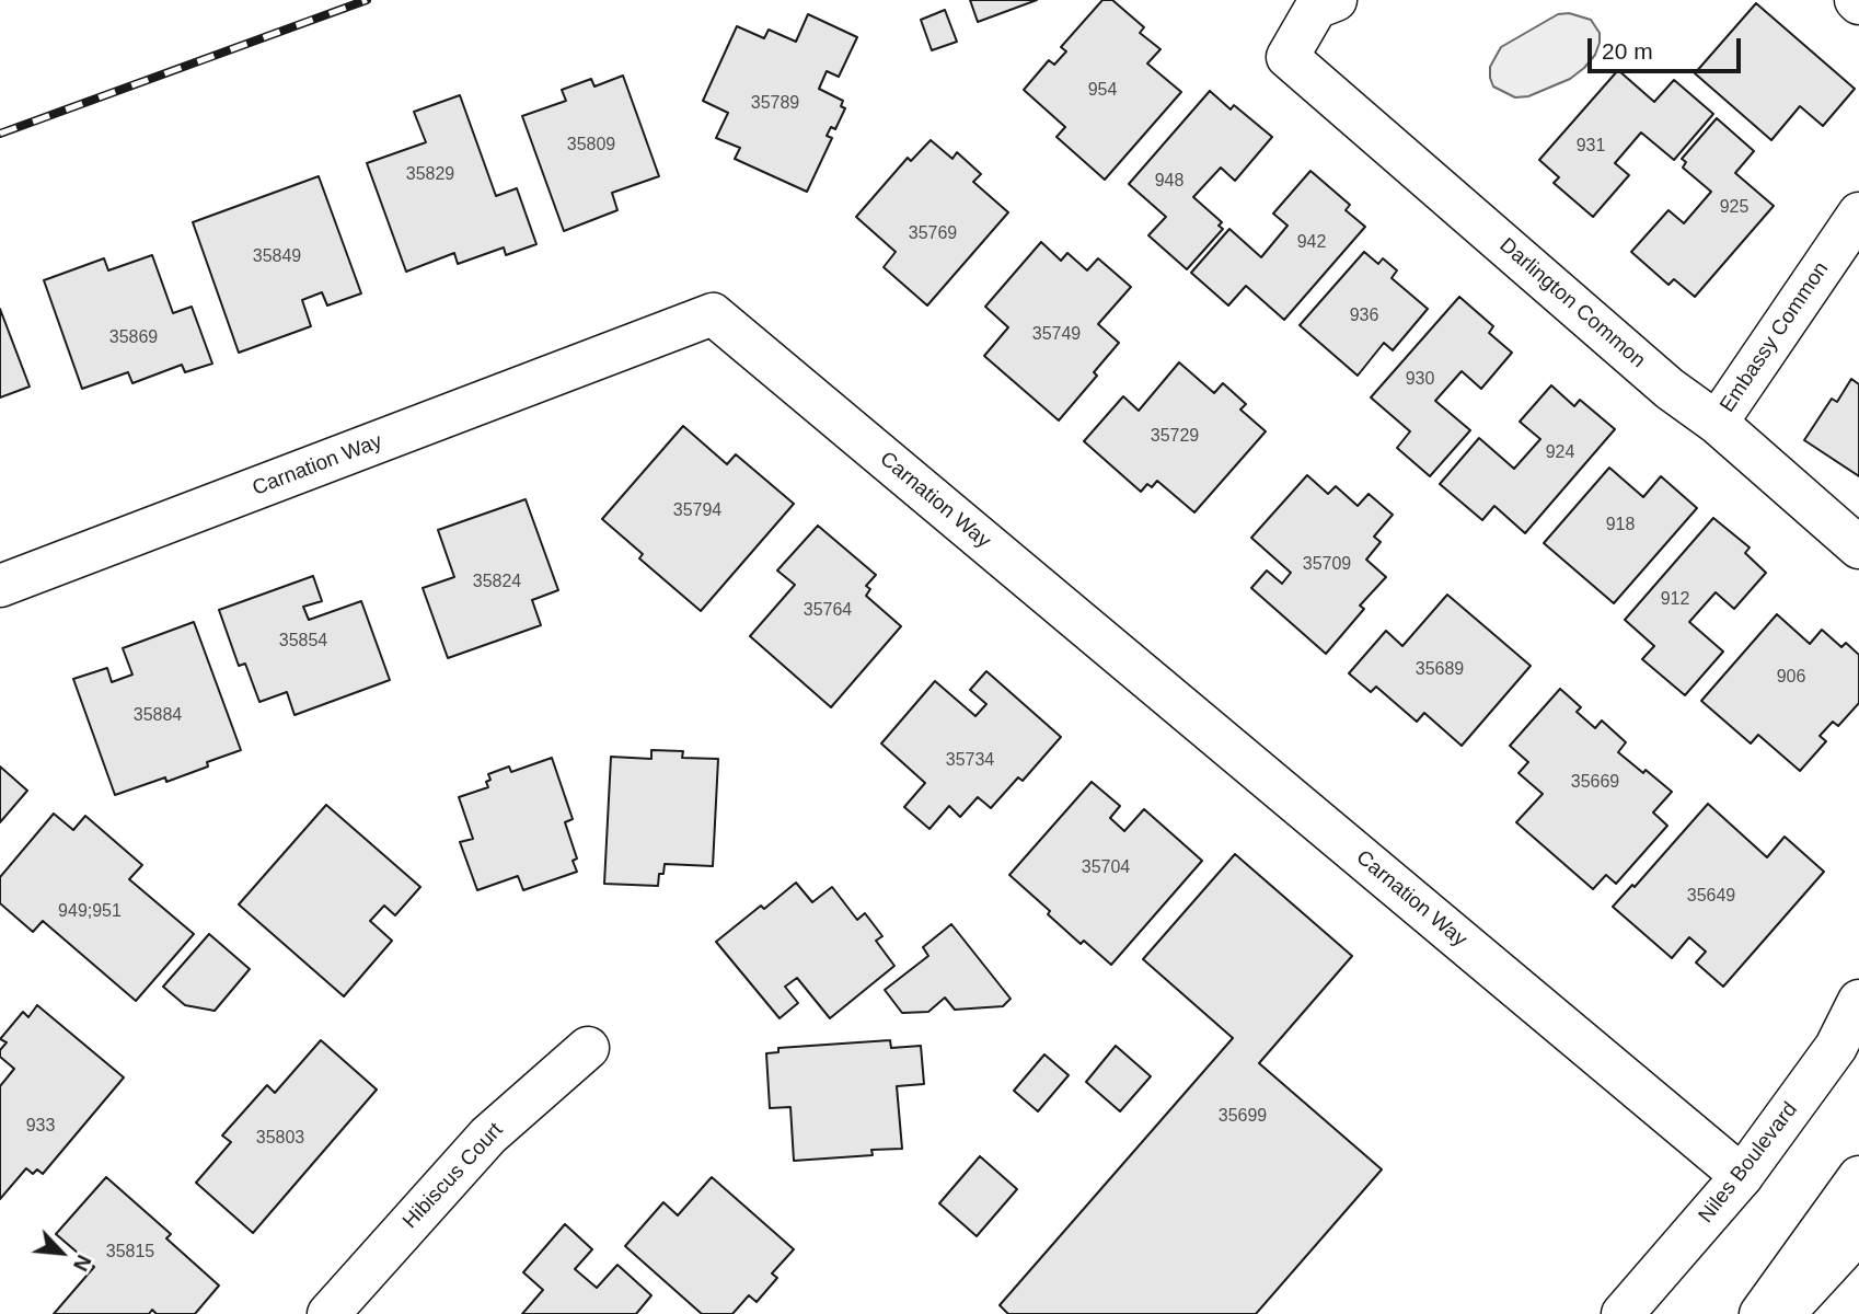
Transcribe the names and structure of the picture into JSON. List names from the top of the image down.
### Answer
{
  "streets": {
    "street": [
      "Darlington Common",
      "Embassy Common",
      "Carnation Way",
      "Niles Boulevard",
      "Hibiscus Court"
    ]
  },
  "crossings": [
    ["Darlington Common", "Embassy Common"],
    ["Carnation Way", "Niles Boulevard"]
  ],
  "house_numbers": [
    "954",
    "35789",
    "35809",
    "931",
    "35829",
    "948",
    "925",
    "35769",
    "942",
    "35849",
    "936",
    "35749",
    "35869",
    "930",
    "35729",
    "924",
    "35794",
    "918",
    "35709",
    "35824",
    "912",
    "35764",
    "35854",
    "35689",
    "906",
    "35884",
    "35734",
    "35669",
    "35704",
    "35649",
    "949;951",
    "35699",
    "933",
    "35803",
    "35815"
  ],
  "scale_bar": "20 m",
  "north": "bottom right"
}
